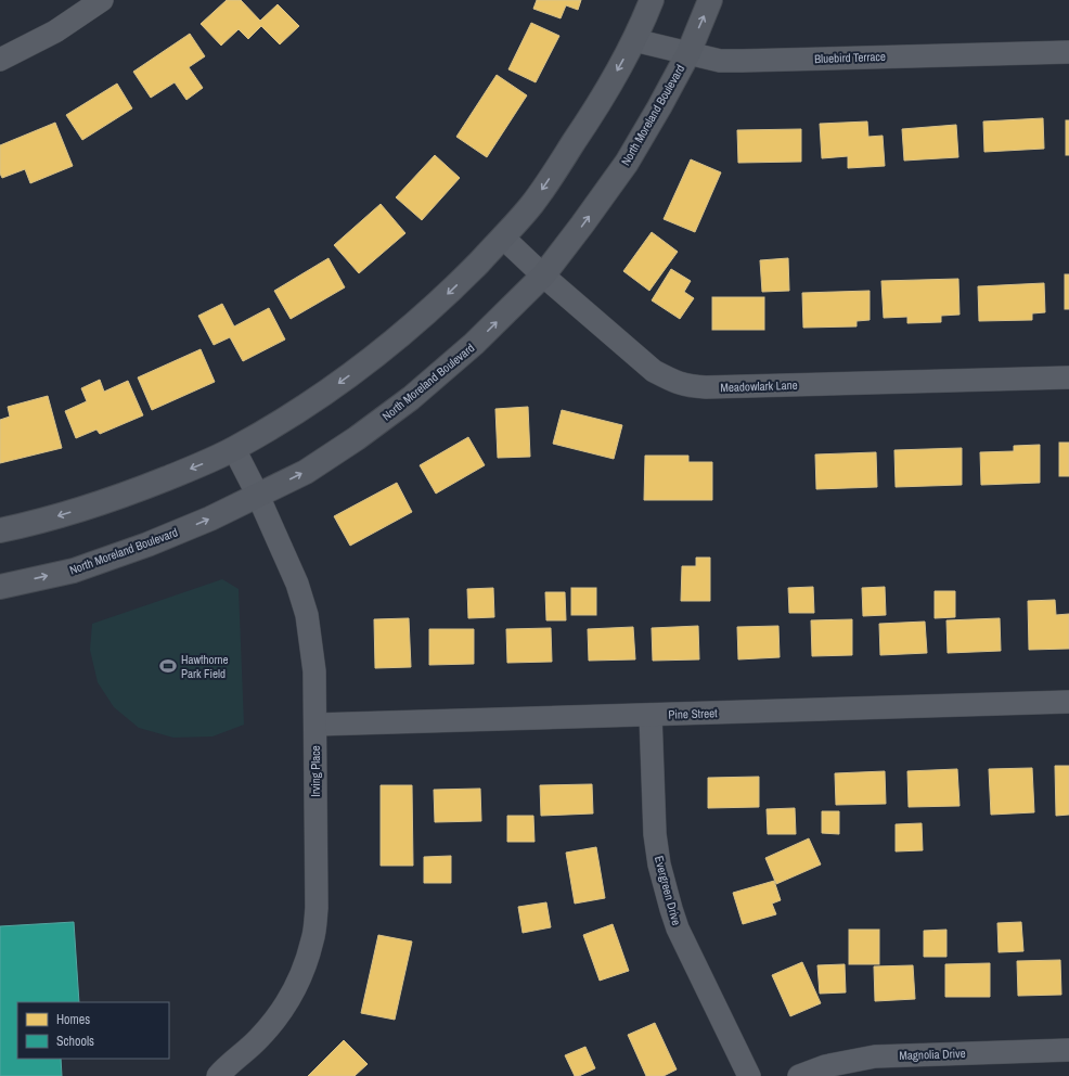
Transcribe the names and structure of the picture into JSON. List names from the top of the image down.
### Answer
{
  "streets": {
    "street": [
      "Bluebird Terrace",
      "North Moreland Boulevard",
      "Meadowlark Lane",
      "Pine Street",
      "Irving Place",
      "Evergreen Drive",
      "Magnolia Drive"
    ]
  },
  "crossings": [
    ["Bluebird Terrace", "North Moreland Boulevard"],
    ["North Moreland Boulevard", "Meadowlark Lane"],
    ["North Moreland Boulevard", "Irving Place"],
    ["Pine Street", "Irving Place"],
    ["Pine Street", "Evergreen Drive"]
  ],
  "places": {
    "sports": ["Hawthorne Park Field"]
  },
  "legend": ["Homes", "Schools"]
}
